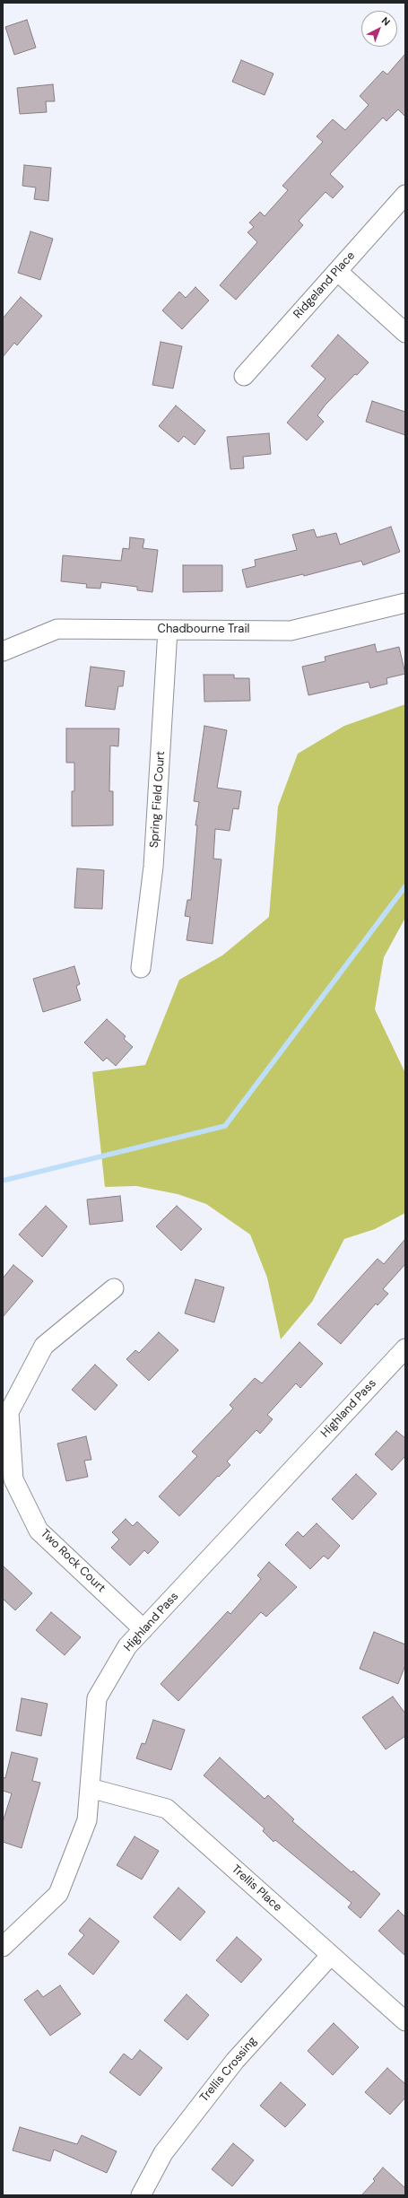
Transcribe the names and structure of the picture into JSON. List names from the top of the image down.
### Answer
{
  "streets": {
    "street": [
      "Ridgeland Place",
      "Chadbourne Trail",
      "Spring Field Court",
      "Highland Pass",
      "Two Rock Court",
      "Trellis Place",
      "Trellis Crossing"
    ]
  },
  "crossings": [
    ["Chadbourne Trail", "Spring Field Court"],
    ["Highland Pass", "Two Rock Court"],
    ["Highland Pass", "Trellis Place"],
    ["Trellis Place", "Trellis Crossing"]
  ],
  "north": "top right"
}
